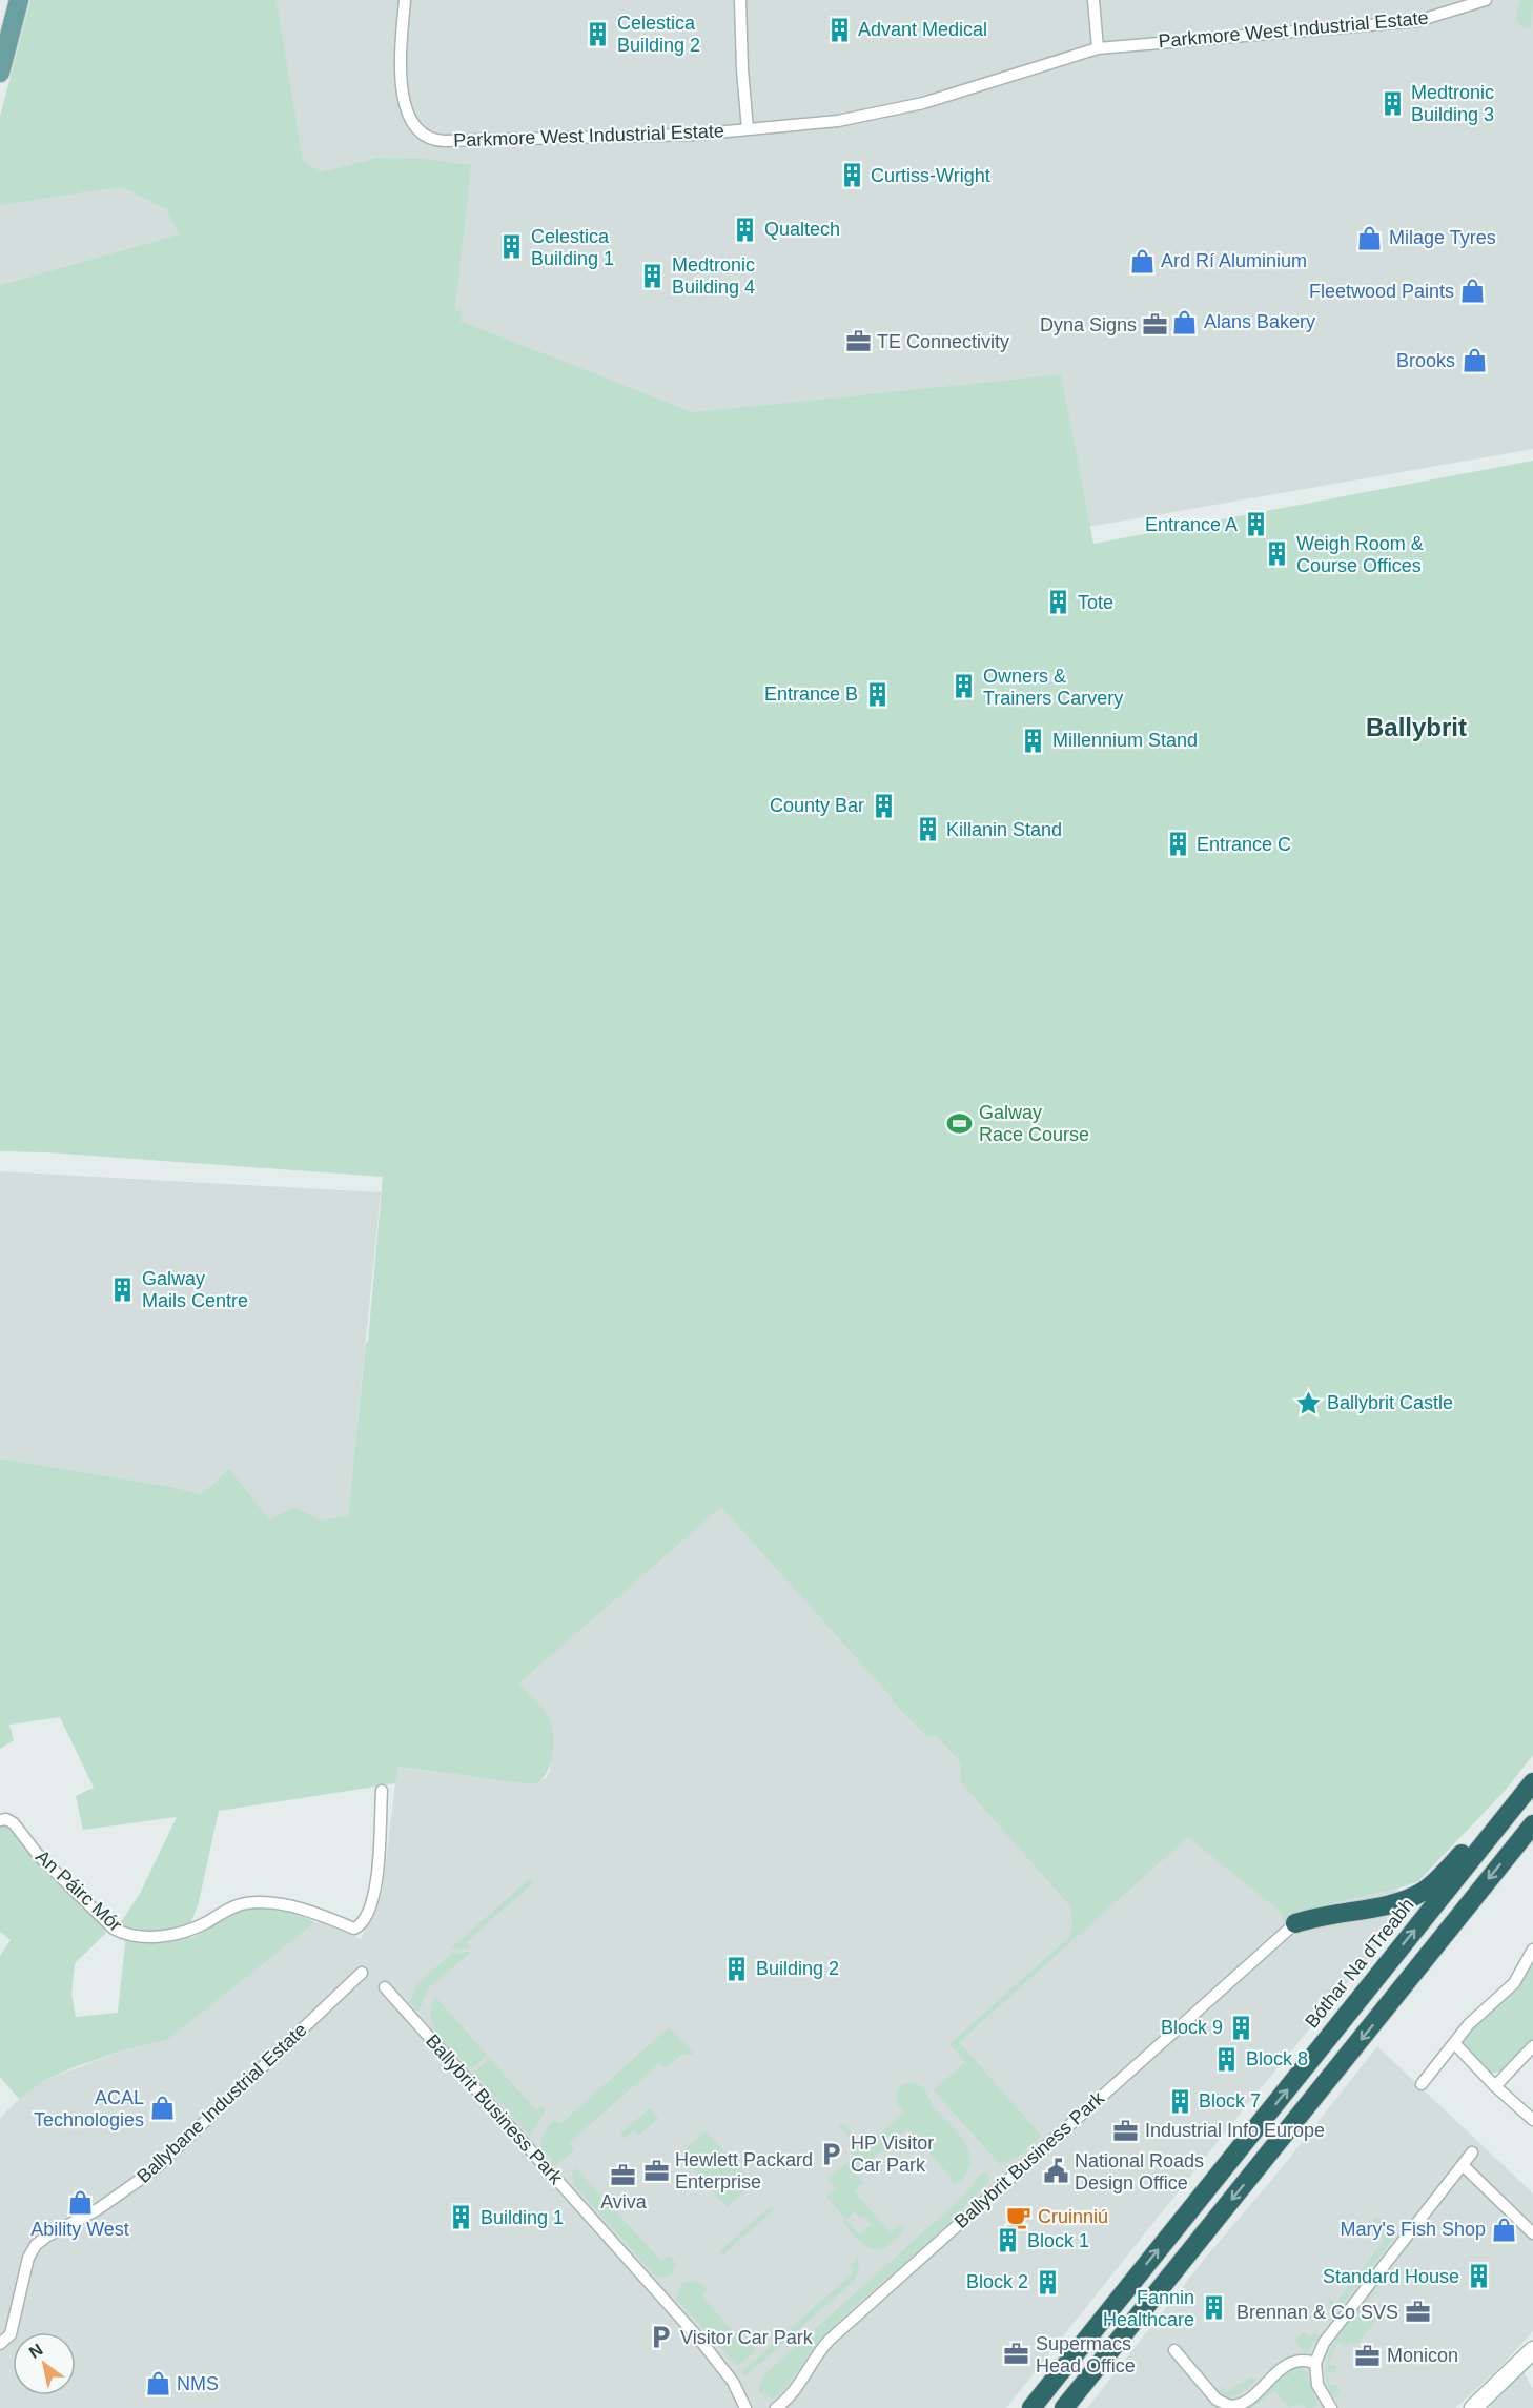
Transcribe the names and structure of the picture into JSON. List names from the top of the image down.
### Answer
{
  "streets": {
    "highway": ["Bóthar Na dTreabh"],
    "street": [
      "Parkmore West Industrial Estate",
      "An Páirc Mór",
      "Ballybane Industrial Estate",
      "Ballybrit Business Park"
    ]
  },
  "districts": ["Ballybrit"],
  "places": {
    "building": [
      "Advant Medical",
      "Celestica Building 2",
      "Medtronic Building 3",
      "Curtiss-Wright",
      "Qualtech",
      "Celestica Building 1",
      "Medtronic Building 4",
      "Entrance A",
      "Weigh Room & Course Offices",
      "Tote",
      "Owners & Trainers Carvery",
      "Entrance B",
      "Millennium Stand",
      "County Bar",
      "Killanin Stand",
      "Entrance C",
      "Galway Mails Centre",
      "Building 2",
      "Block 9",
      "Block 8",
      "Block 7",
      "Building 1",
      "Block 1",
      "Standard House",
      "Block 2",
      "Fannin Healthcare"
    ],
    "shop": [
      "Milage Tyres",
      "Ard Rí Aluminium",
      "Fleetwood Paints",
      "Alans Bakery",
      "Brooks",
      "ACAL Technologies",
      "Ability West",
      "Mary's Fish Shop",
      "NMS"
    ],
    "office": [
      "Dyna Signs",
      "TE Connectivity",
      "Industrial Info Europe",
      "Hewlett Packard Enterprise",
      "Aviva",
      "Brennan & Co SVS",
      "Supermacs Head Office",
      "Monicon"
    ],
    "sports": ["Galway Race Course"],
    "place": ["Ballybrit Castle"],
    "parking": ["HP Visitor Car Park", "Visitor Car Park"],
    "public building": ["National Roads Design Office"],
    "cafe": ["Cruinniú"]
  },
  "north": "top left"
}
